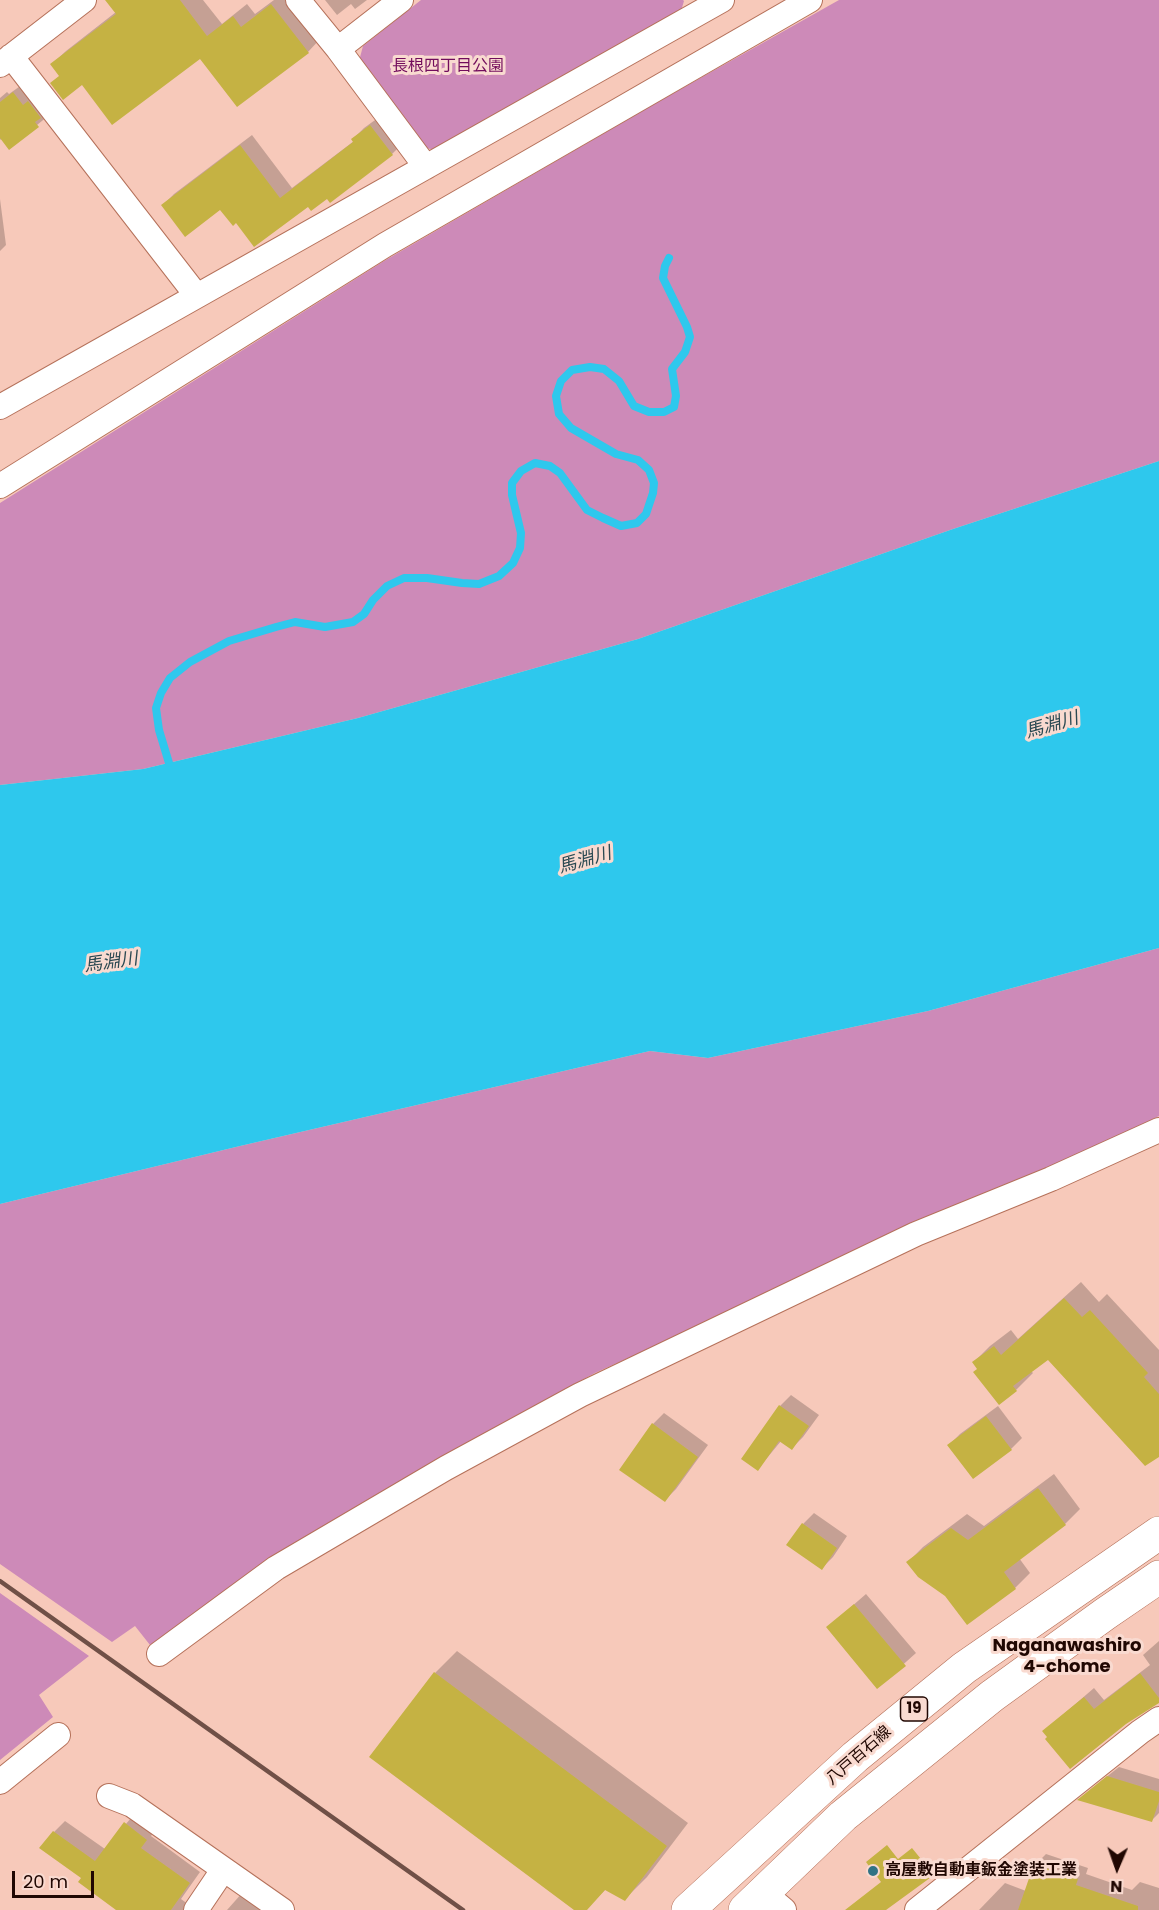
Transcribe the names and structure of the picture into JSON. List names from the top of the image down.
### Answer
{
  "streets": {
    "main road": ["19", "八戸百石線"]
  },
  "districts": ["Naganawashiro 4-chome"],
  "water": ["馬淵川"],
  "parks": ["長根四丁目公園"],
  "places": ["高屋敷自動車鈑金塗装工業"],
  "scale_bar": "20 m",
  "north": "bottom"
}
